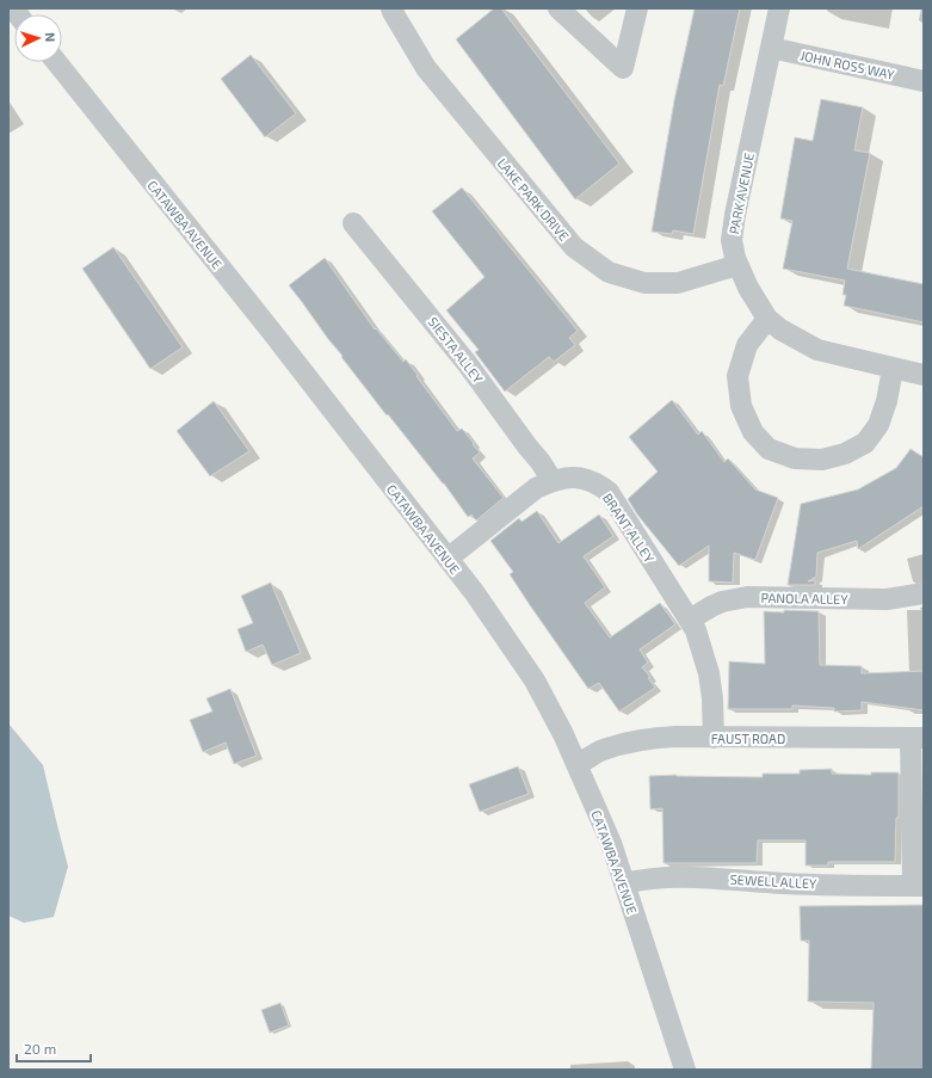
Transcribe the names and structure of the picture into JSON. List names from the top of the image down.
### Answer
{
  "streets": {
    "street": [
      "JOHN ROSS WAY",
      "PARK AVENUE",
      "LAKE PARK DRIVE",
      "CATAWBA AVENUE",
      "SIESTA ALLEY",
      "BRANT ALLEY",
      "PANOLA ALLEY",
      "FAUST ROAD",
      "SEWELL ALLEY"
    ]
  },
  "crossings": [
    ["JOHN ROSS WAY", "PARK AVENUE"],
    ["PARK AVENUE", "LAKE PARK DRIVE"],
    ["CATAWBA AVENUE", "BRANT ALLEY"],
    ["CATAWBA AVENUE", "FAUST ROAD"],
    ["CATAWBA AVENUE", "SEWELL ALLEY"],
    ["SIESTA ALLEY", "BRANT ALLEY"],
    ["BRANT ALLEY", "PANOLA ALLEY"],
    ["BRANT ALLEY", "FAUST ROAD"]
  ],
  "scale_bar": "20 m",
  "north": "right"
}
